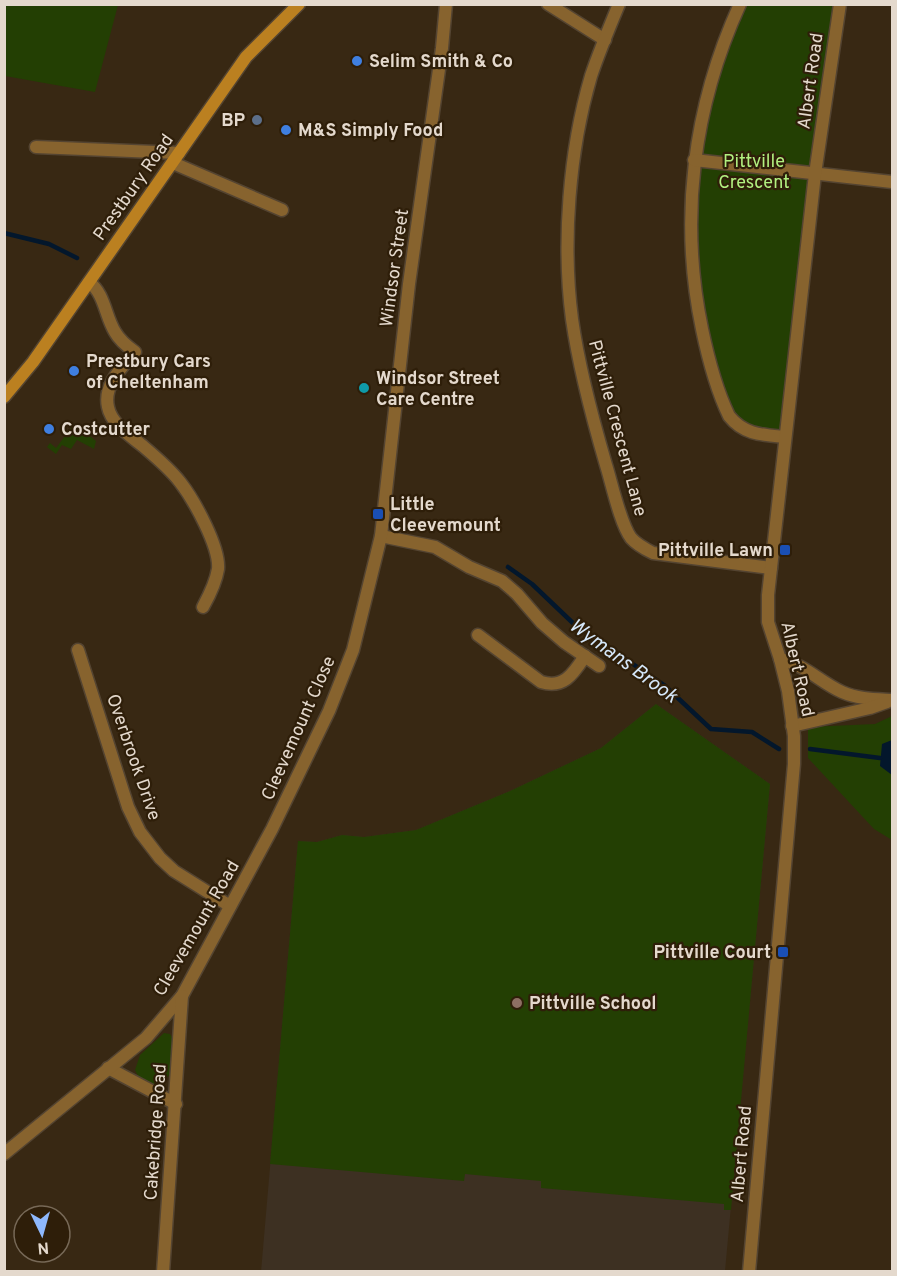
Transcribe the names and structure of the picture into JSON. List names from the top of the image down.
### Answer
{
  "streets": {
    "main road": ["Prestbury Road"],
    "street": [
      "Albert Road",
      "Windsor Street",
      "Pittville Crescent Lane",
      "Cleevemount Close",
      "Overbrook Drive",
      "Cleevemount Road",
      "Cakebridge Road"
    ]
  },
  "crossings": [
    ["Albert Road", "Pittville Crescent Lane"],
    ["Windsor Street", "Cleevemount Close"],
    ["Cleevemount Close", "Cleevemount Road"],
    ["Overbrook Drive", "Cleevemount Road"],
    ["Cleevemount Road", "Cakebridge Road"]
  ],
  "water": ["Wymans Brook"],
  "parks": ["Pittville Crescent"],
  "places": {
    "other": [
      "Selim Smith & Co",
      "BP",
      "M&S Simply Food",
      "Prestbury Cars of Cheltenham",
      "Windsor Street Care Centre",
      "Costcutter",
      "Pittville School"
    ],
    "transit": ["Little Cleevemount", "Pittville Lawn", "Pittville Court"]
  },
  "north": "bottom"
}
